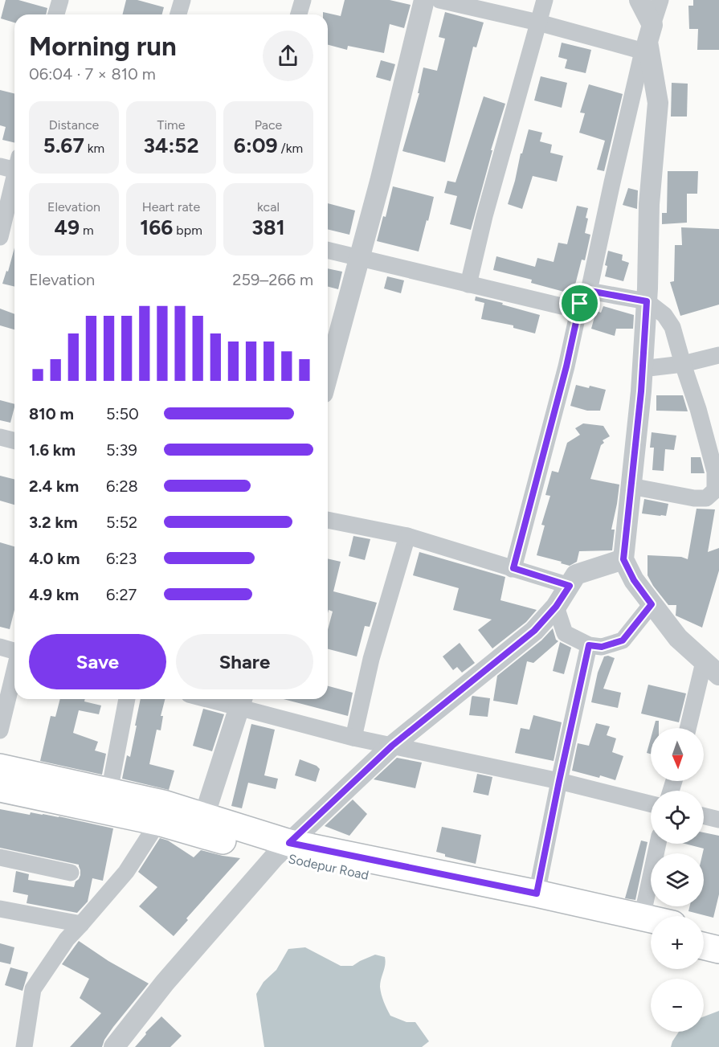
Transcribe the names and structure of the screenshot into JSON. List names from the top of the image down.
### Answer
{
  "streets": {
    "main road": ["Sodepur Road"]
  },
  "north": "bottom",
  "page": {
    "heading": ["Morning run", "06:04 · 7 × 810 m"],
    "stats": [
      ["Distance", "5.67 km"],
      ["Time", "34:52"],
      ["Pace", "6:09 /km"],
      ["Elevation", "49 m"],
      ["Heart rate", "166 bpm"],
      ["kcal", "381"]
    ],
    "chart": ["Elevation", "259–266 m"],
    "list": [
      {
        "name": "810 m",
        "note": "5:50"
      },
      {
        "name": "1.6 km",
        "note": "5:39"
      },
      {
        "name": "2.4 km",
        "note": "6:28"
      },
      {
        "name": "3.2 km",
        "note": "5:52"
      },
      {
        "name": "4.0 km",
        "note": "6:23"
      },
      {
        "name": "4.9 km",
        "note": "6:27"
      }
    ],
    "buttons": ["Save", "Share"],
    "map_buttons": ["+", "−"]
  }
}
